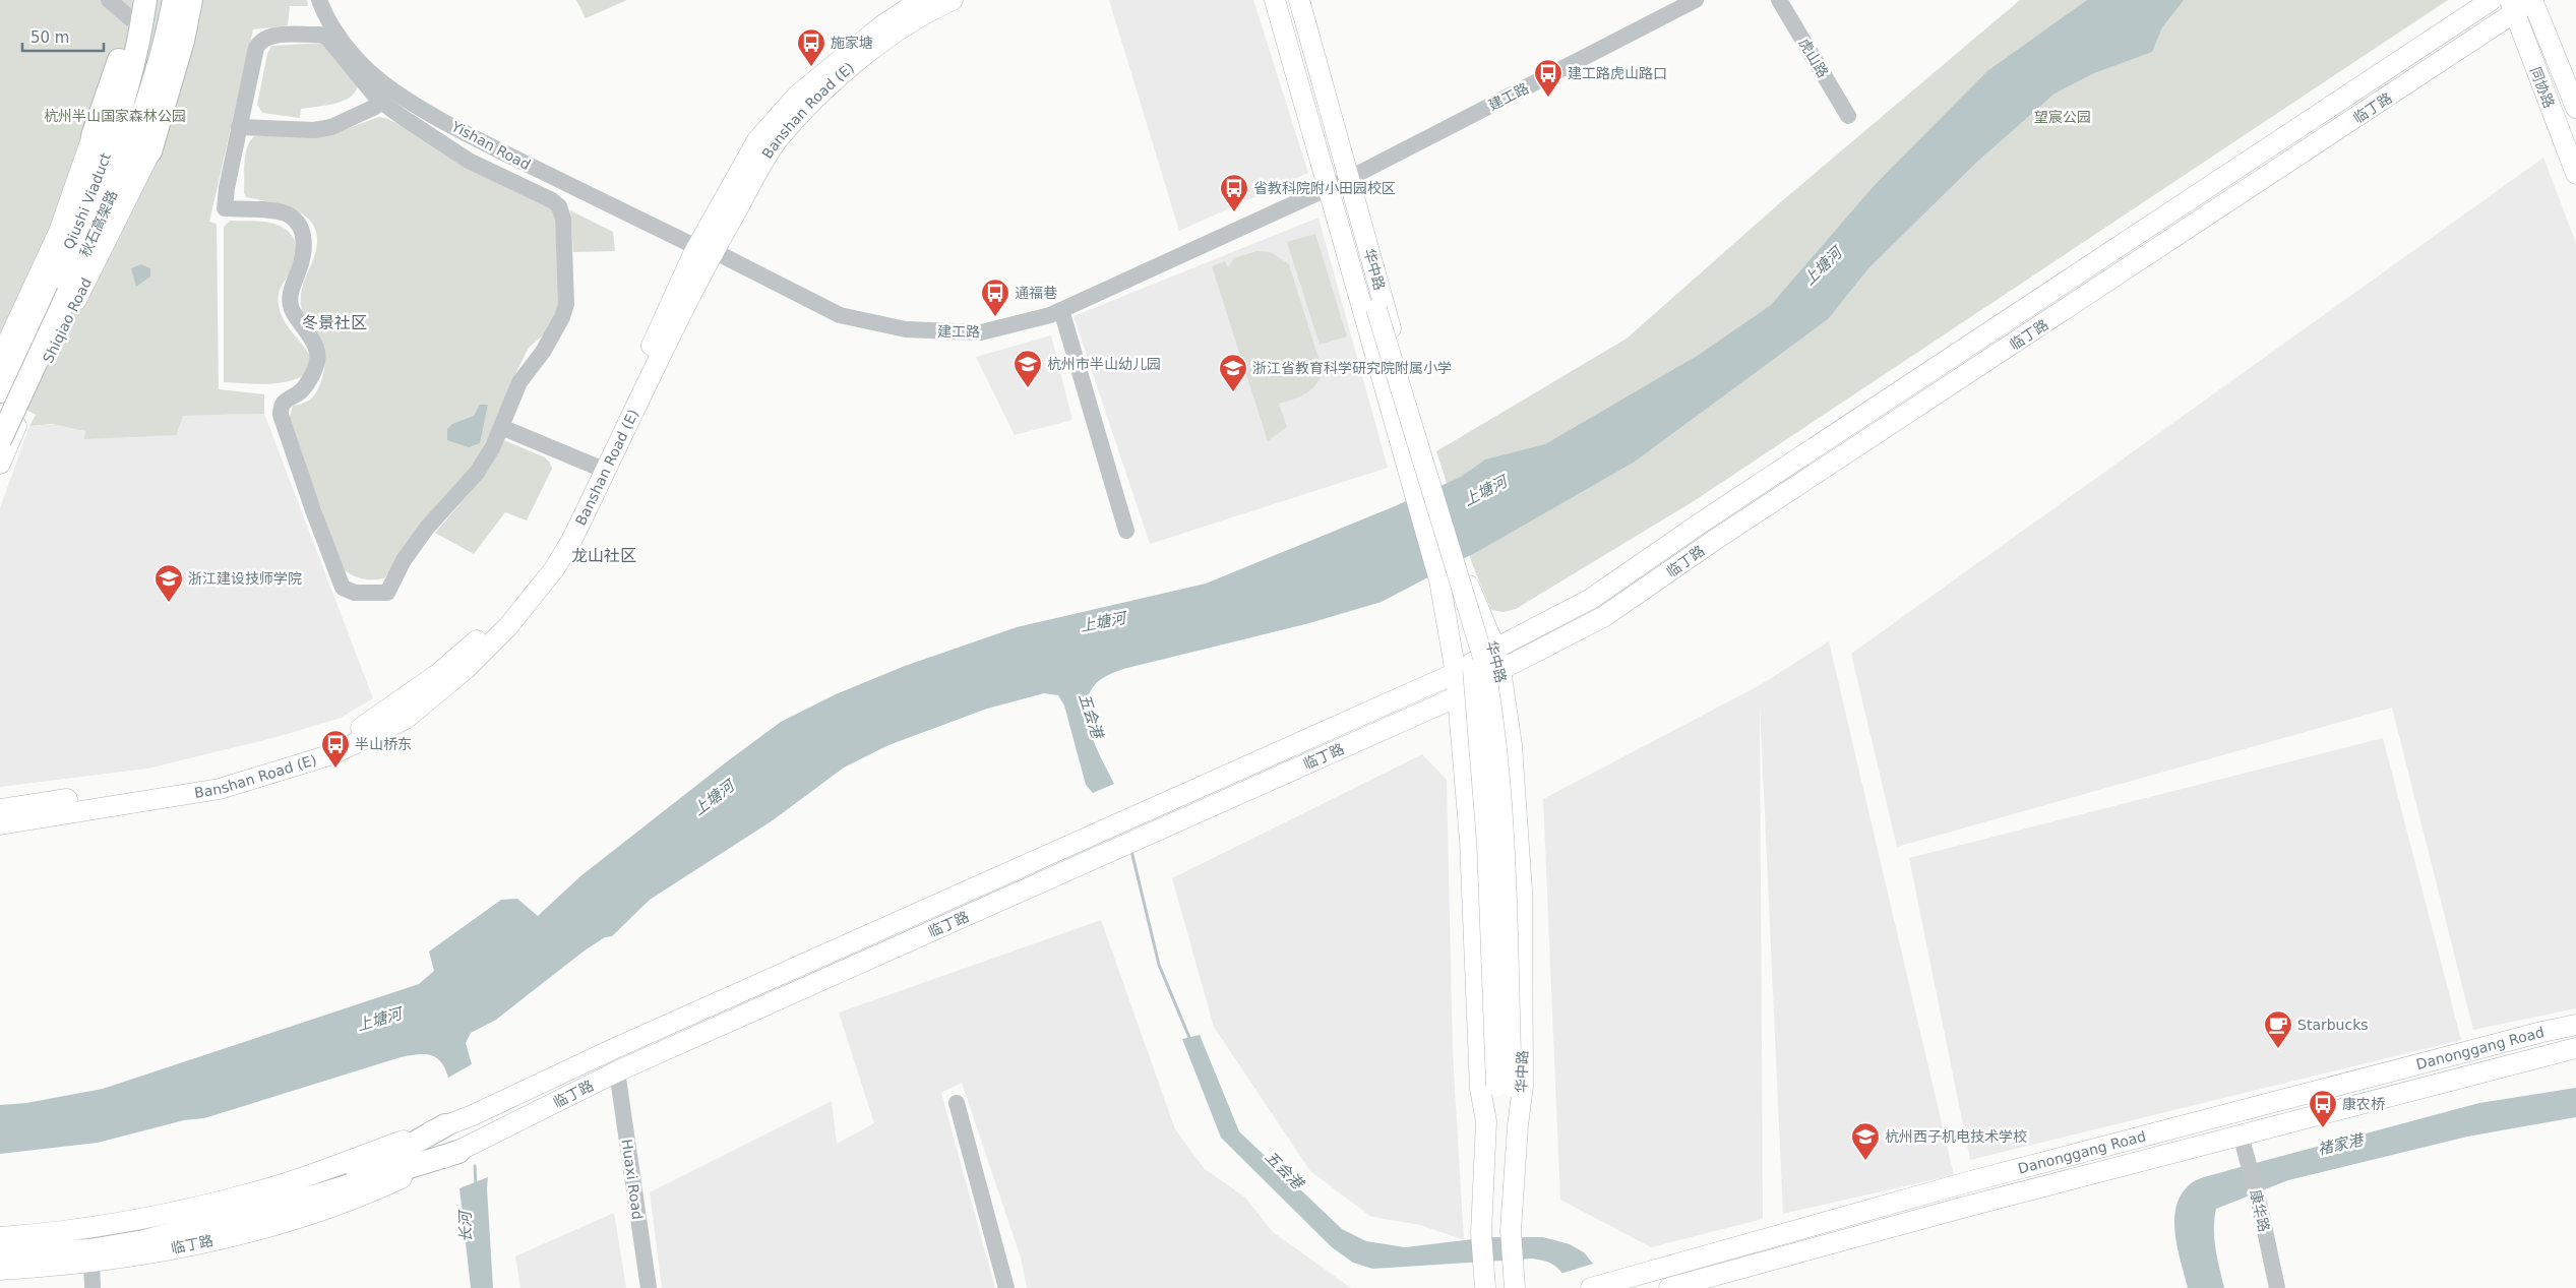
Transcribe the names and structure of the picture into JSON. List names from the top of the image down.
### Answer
{
  "streets": {
    "highway": ["Qiushi Viaduct", "秋石高架路"],
    "main road": [
      "同协路",
      "临丁路",
      "Banshan Road (E)",
      "华中路",
      "Shiqiao Road",
      "Danonggang Road"
    ],
    "street": [
      "虎山路",
      "建工路",
      "Yishan Road",
      "Huaxi Road",
      "康华路"
    ]
  },
  "crossings": [
    ["同协路", "临丁路"],
    ["建工路", "Banshan Road (E)"],
    ["建工路", "Yishan Road"],
    ["建工路", "华中路"],
    ["临丁路", "华中路"],
    ["临丁路", "Huaxi Road"],
    ["Banshan Road (E)", "Yishan Road"],
    ["Danonggang Road", "康华路"]
  ],
  "districts": ["冬景社区", "龙山社区"],
  "water": [
    "上塘河",
    "五会港",
    "褚家港",
    "长河"
  ],
  "parks": ["杭州半山国家森林公园", "望宸公园"],
  "places": {
    "bus stop": [
      "施家塘",
      "建工路虎山路口",
      "省教科院附小田园校区",
      "通福巷",
      "半山桥东",
      "康农桥"
    ],
    "school or university": [
      "杭州市半山幼儿园",
      "浙江省教育科学研究院附属小学",
      "浙江建设技师学院",
      "杭州西子机电技术学校"
    ],
    "cafe": ["Starbucks"]
  },
  "scale_bar": "50 m"
}
